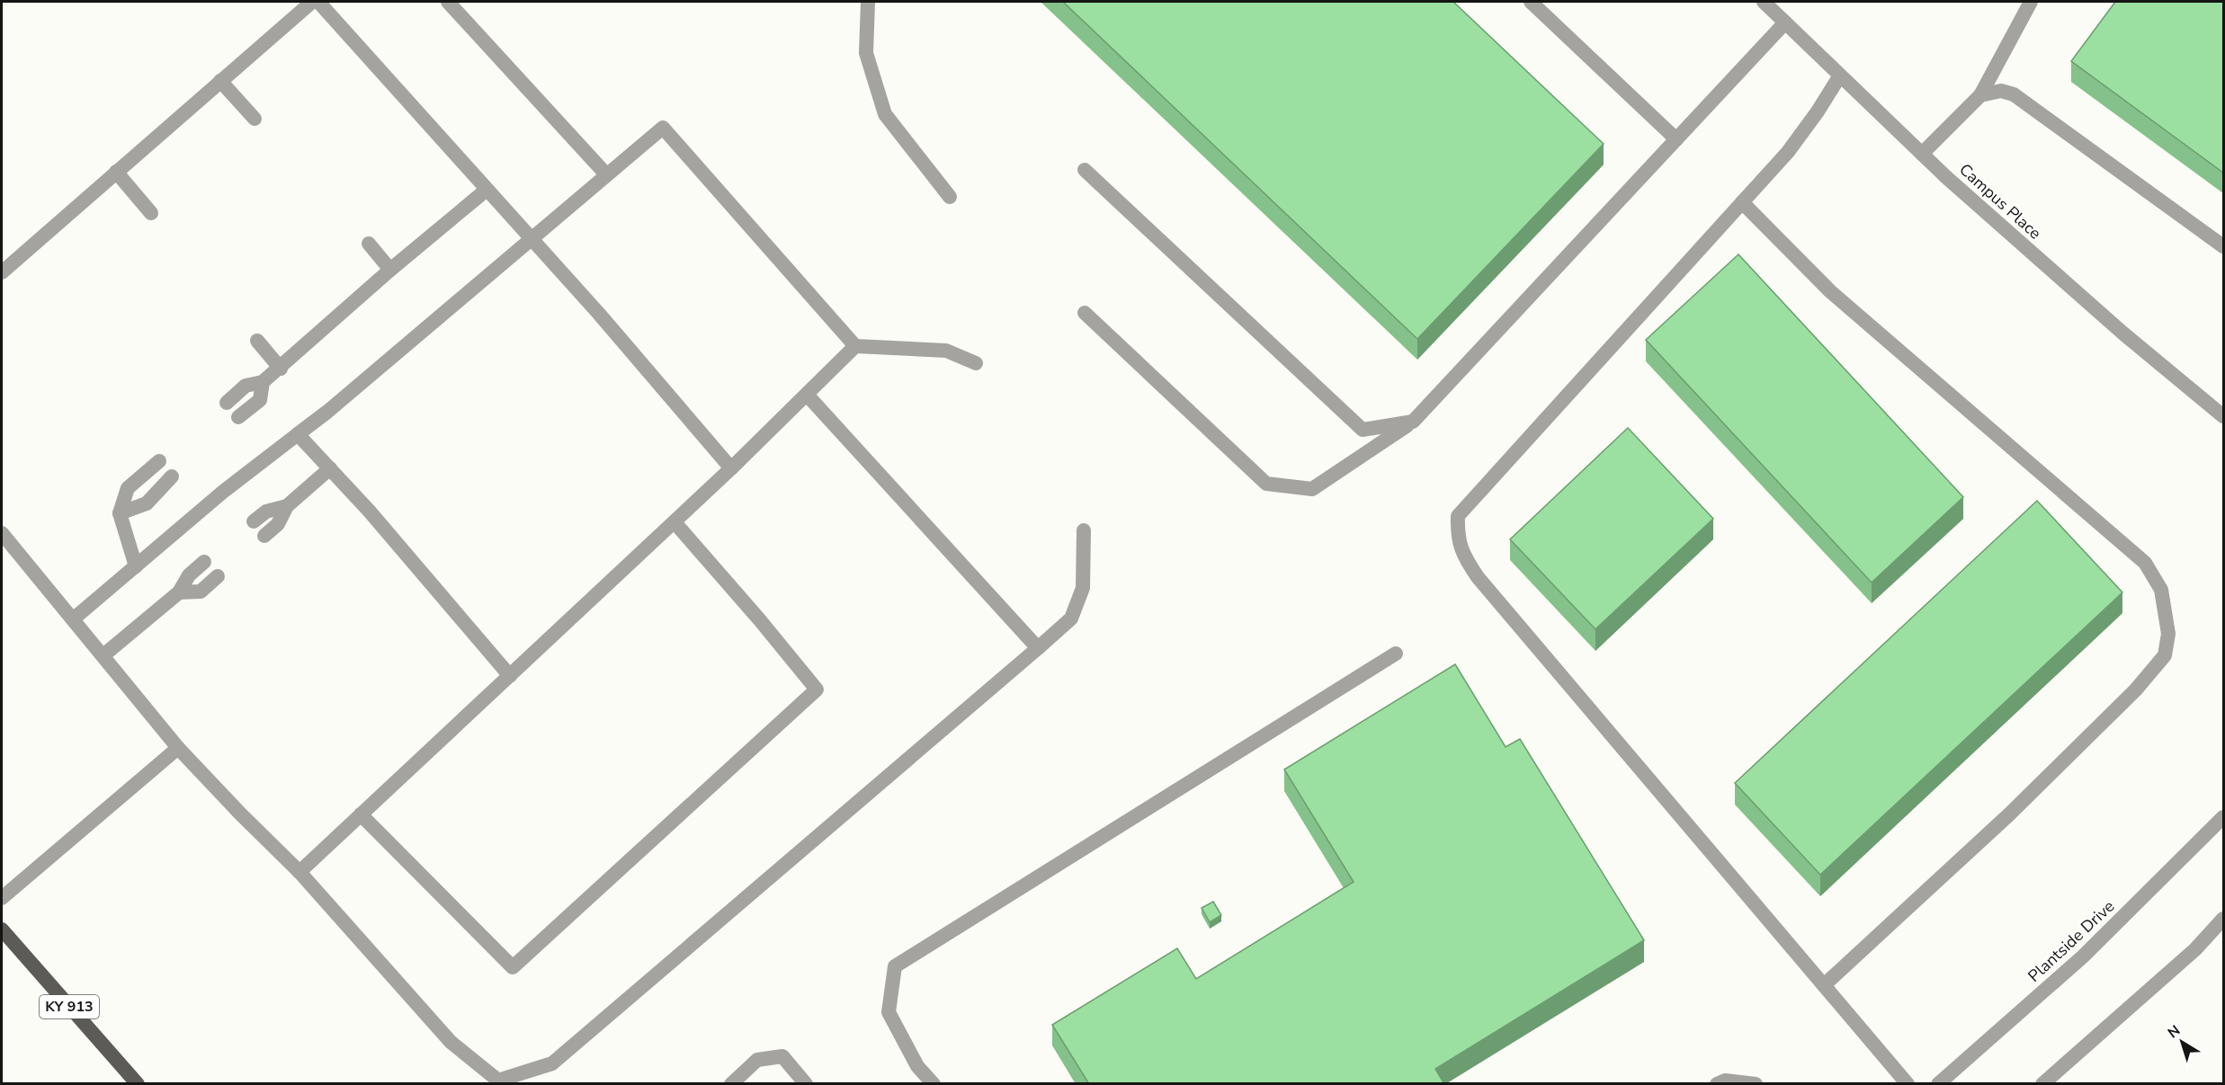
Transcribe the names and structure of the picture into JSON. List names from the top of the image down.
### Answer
{
  "streets": {
    "main road": ["KY 913"],
    "street": ["Campus Place", "Plantside Drive"]
  },
  "north": "top left"
}
